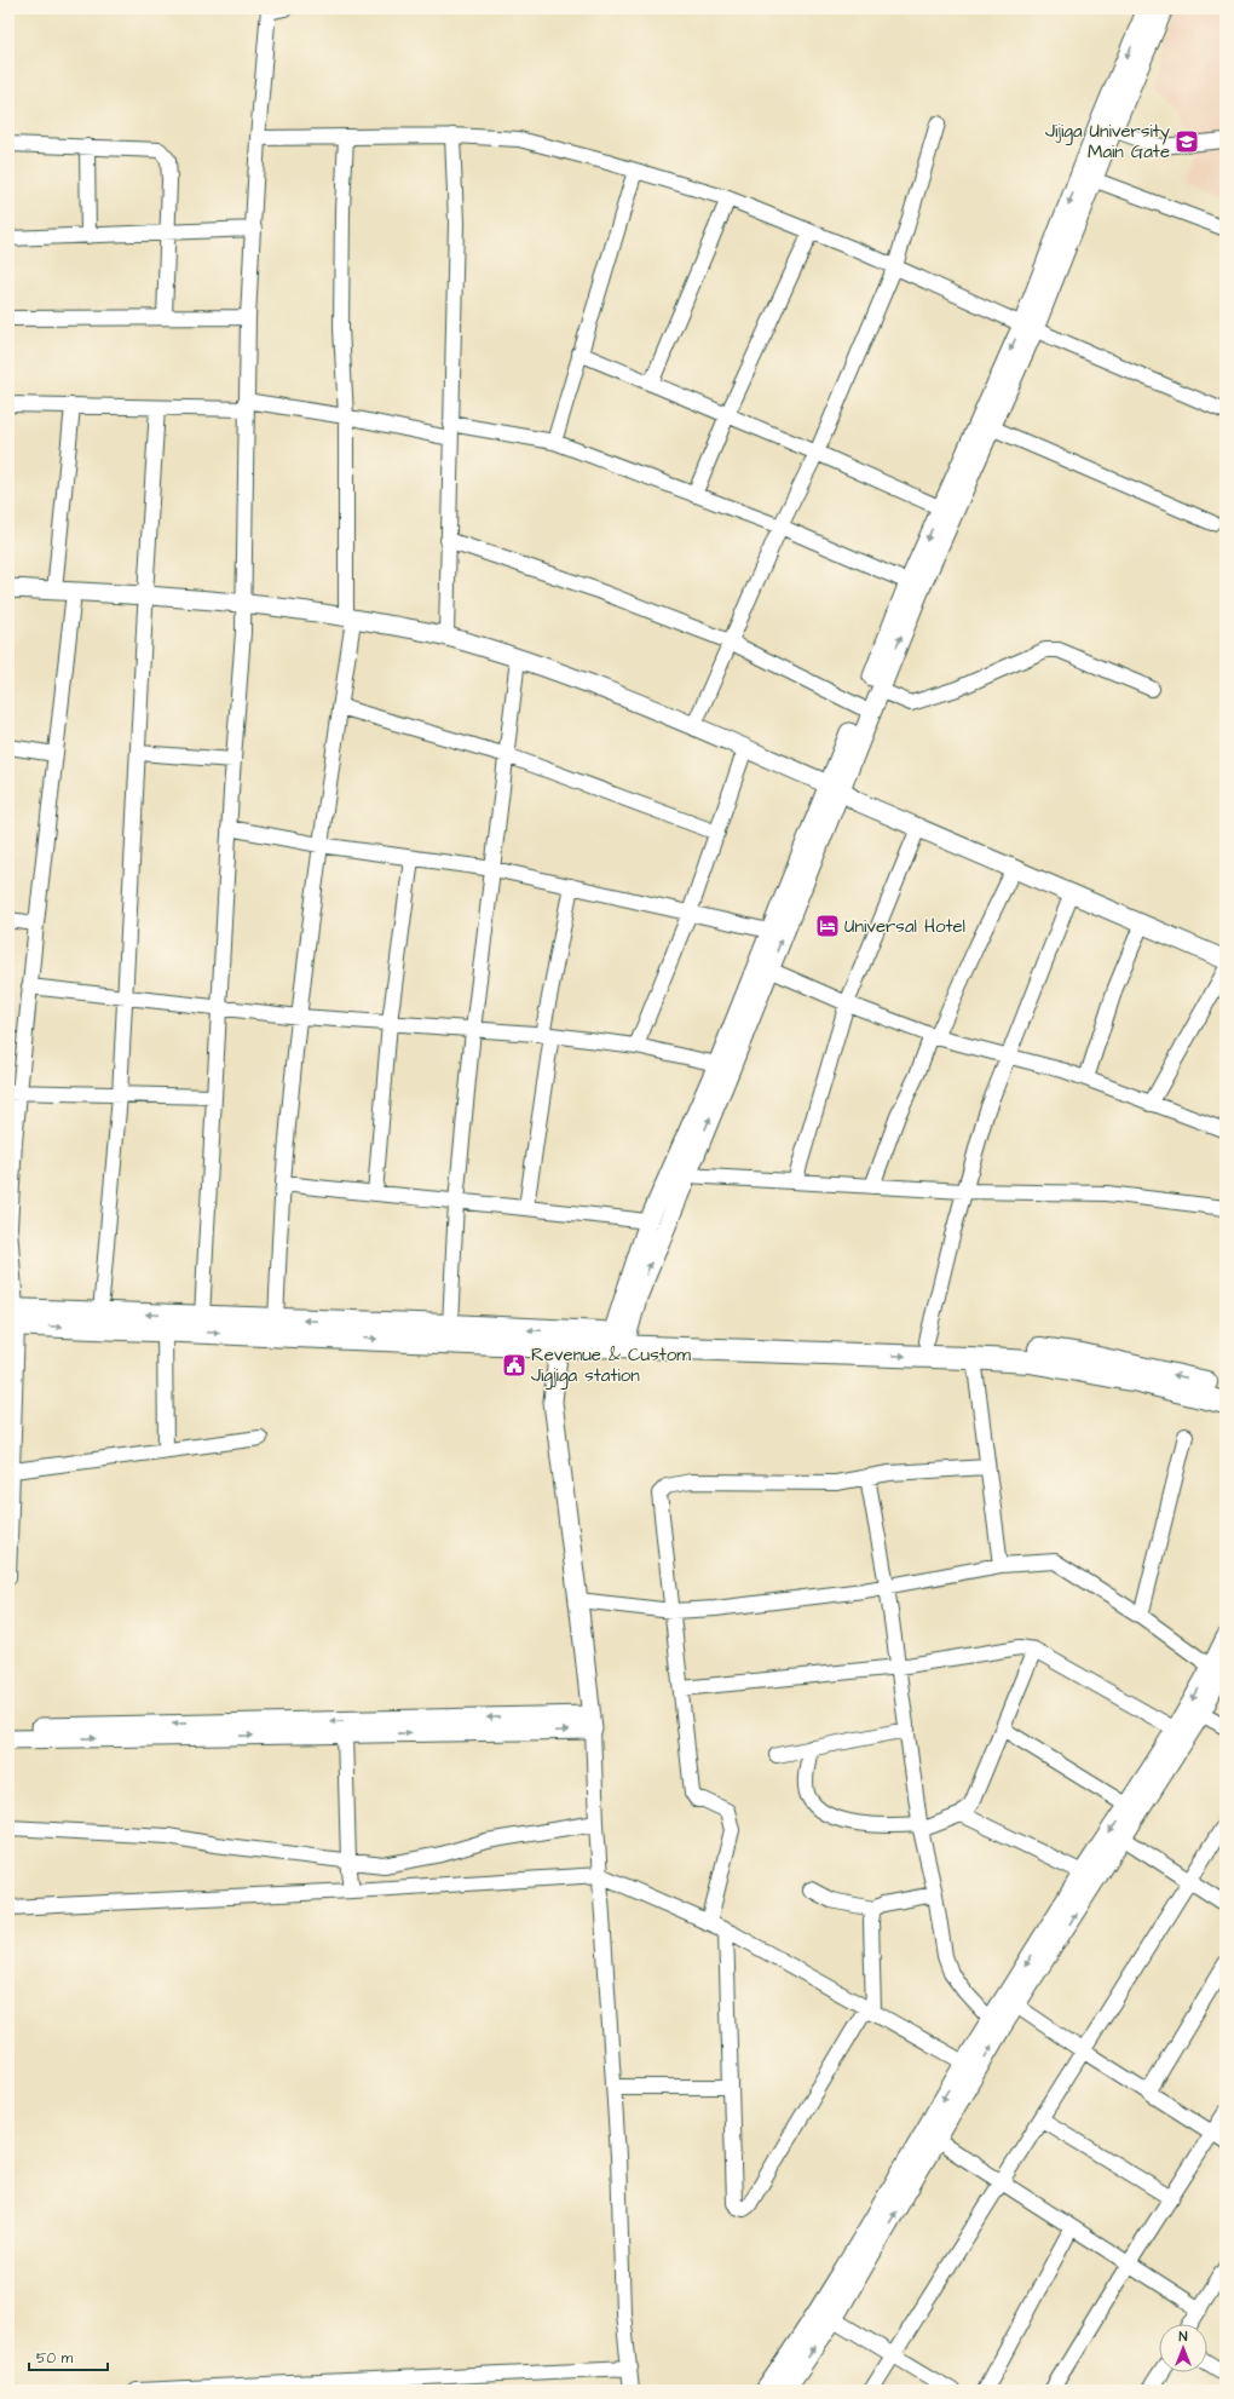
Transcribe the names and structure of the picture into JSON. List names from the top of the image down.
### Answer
{
  "places": {
    "school or university": ["Jijiga University Main Gate"],
    "hotel": ["Universal Hotel"],
    "public building": ["Revenue & Custom Jigjiga station"]
  },
  "scale_bar": "50 m",
  "north": "top"
}
